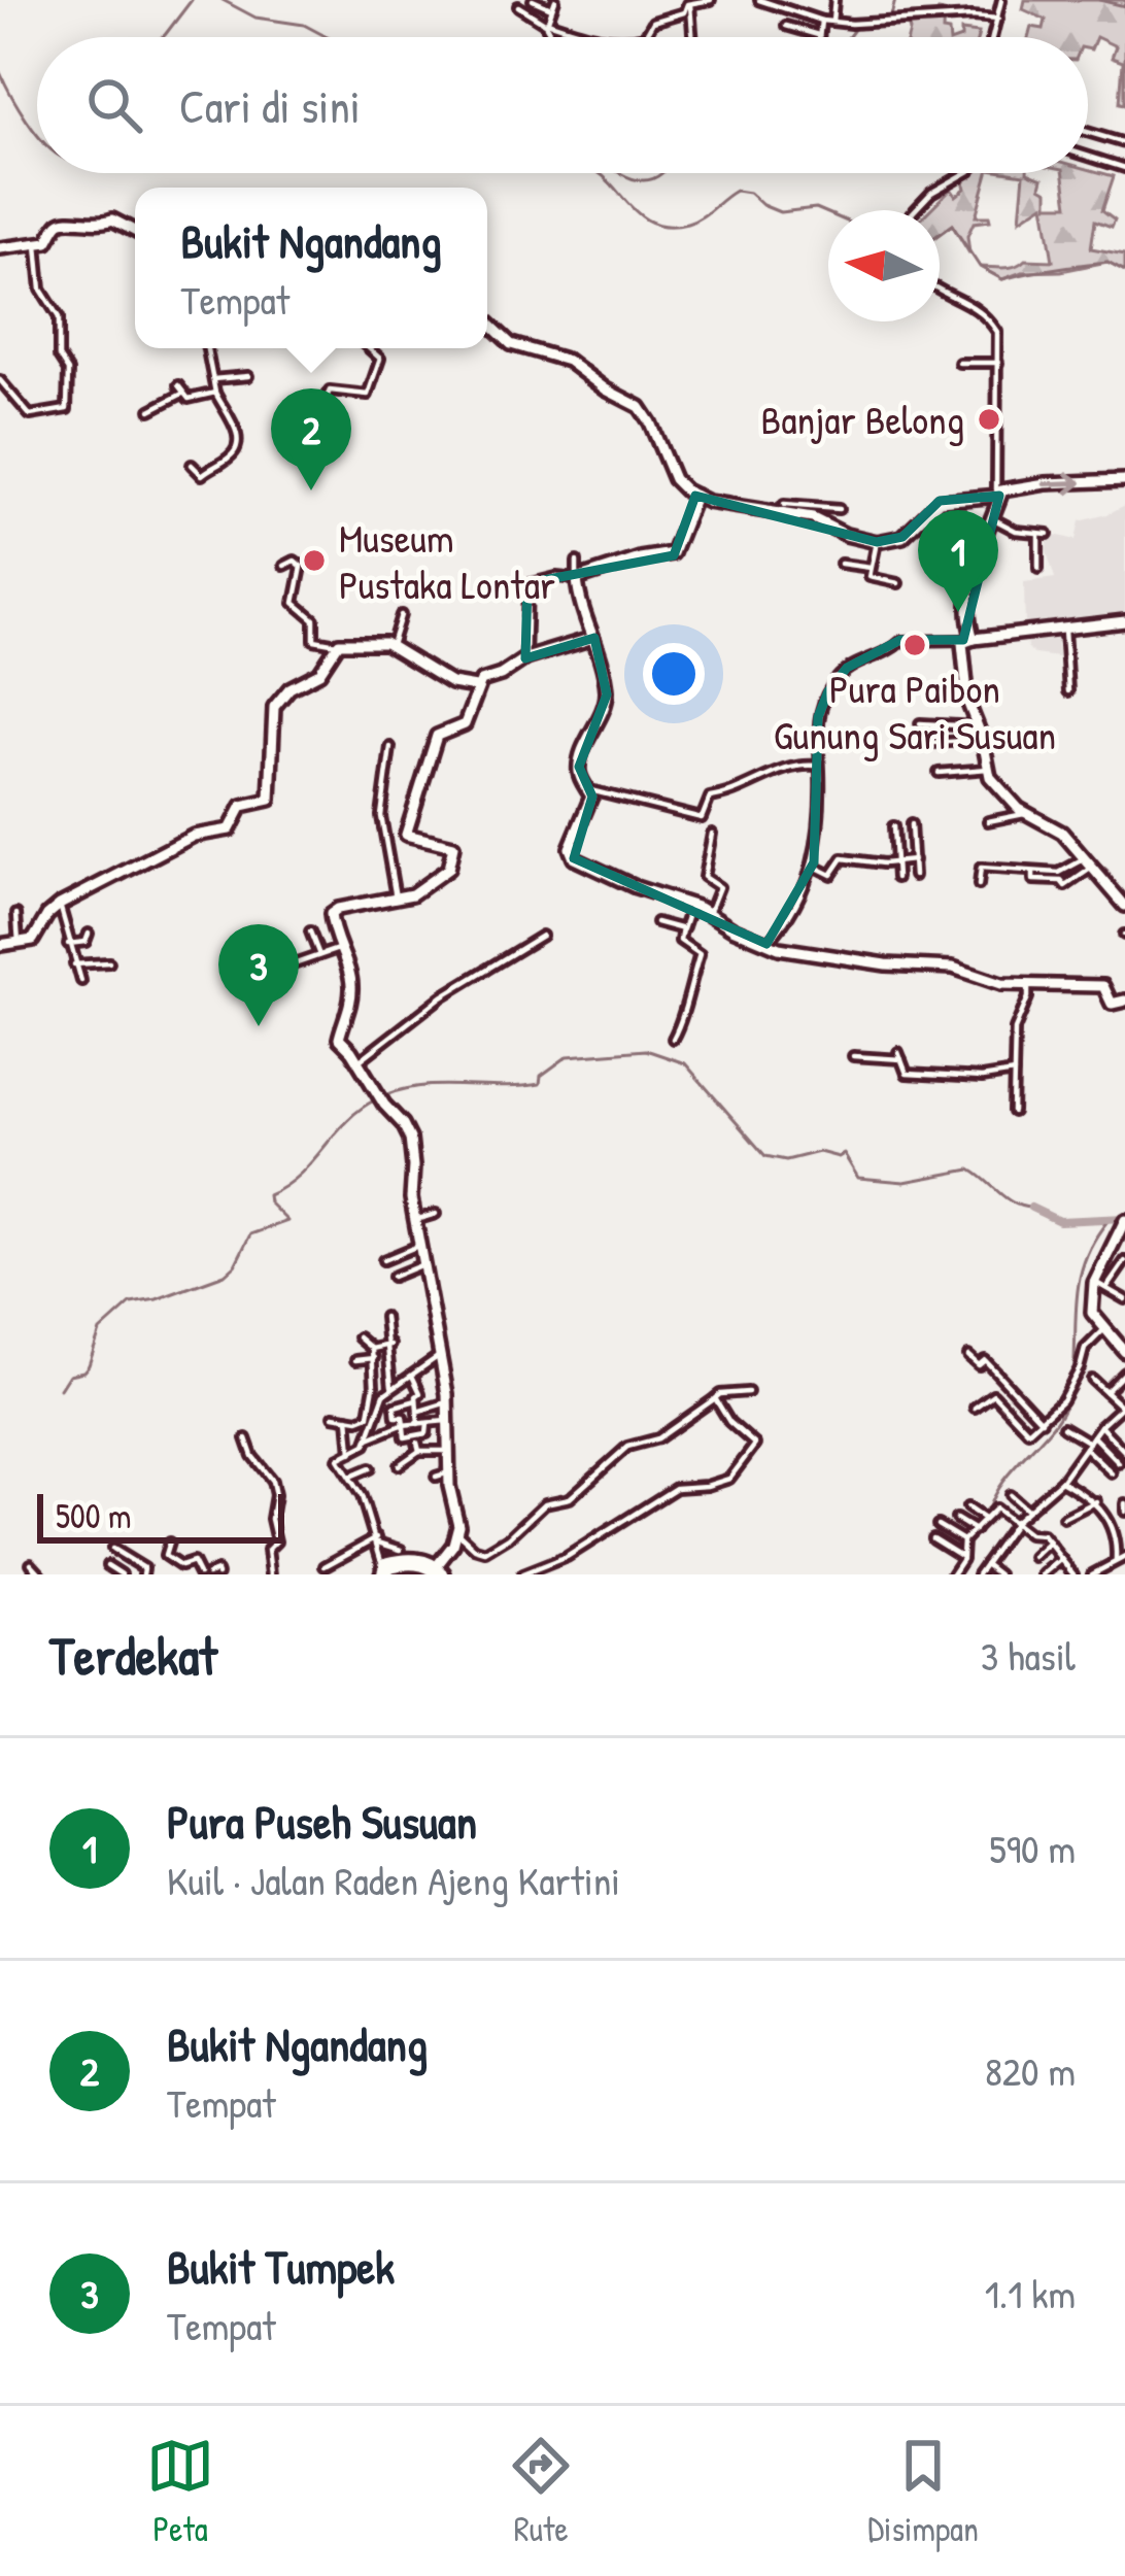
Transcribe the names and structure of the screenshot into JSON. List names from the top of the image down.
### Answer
{
  "places": ["Banjar Belong", "Museum Pustaka Lontar", "Pura Paibon Gunung Sari Susuan"],
  "scale_bar": "500 m",
  "north": "left",
  "page": {
    "search": "Cari di sini",
    "popup": ["Bukit Ngandang", "Tempat"],
    "pins": ["2", "1", "3"],
    "scale": "500 m",
    "heading": ["Terdekat", "3 hasil"],
    "list": [
      {
        "mark": "1",
        "name": "Pura Puseh Susuan",
        "note": "Kuil · Jalan Raden Ajeng Kartini",
        "value": "590 m"
      },
      {
        "mark": "2",
        "name": "Bukit Ngandang",
        "note": "Tempat",
        "value": "820 m"
      },
      {
        "mark": "3",
        "name": "Bukit Tumpek",
        "note": "Tempat",
        "value": "1.1 km"
      }
    ],
    "nav": ["Peta", "Rute", "Disimpan"]
  }
}
